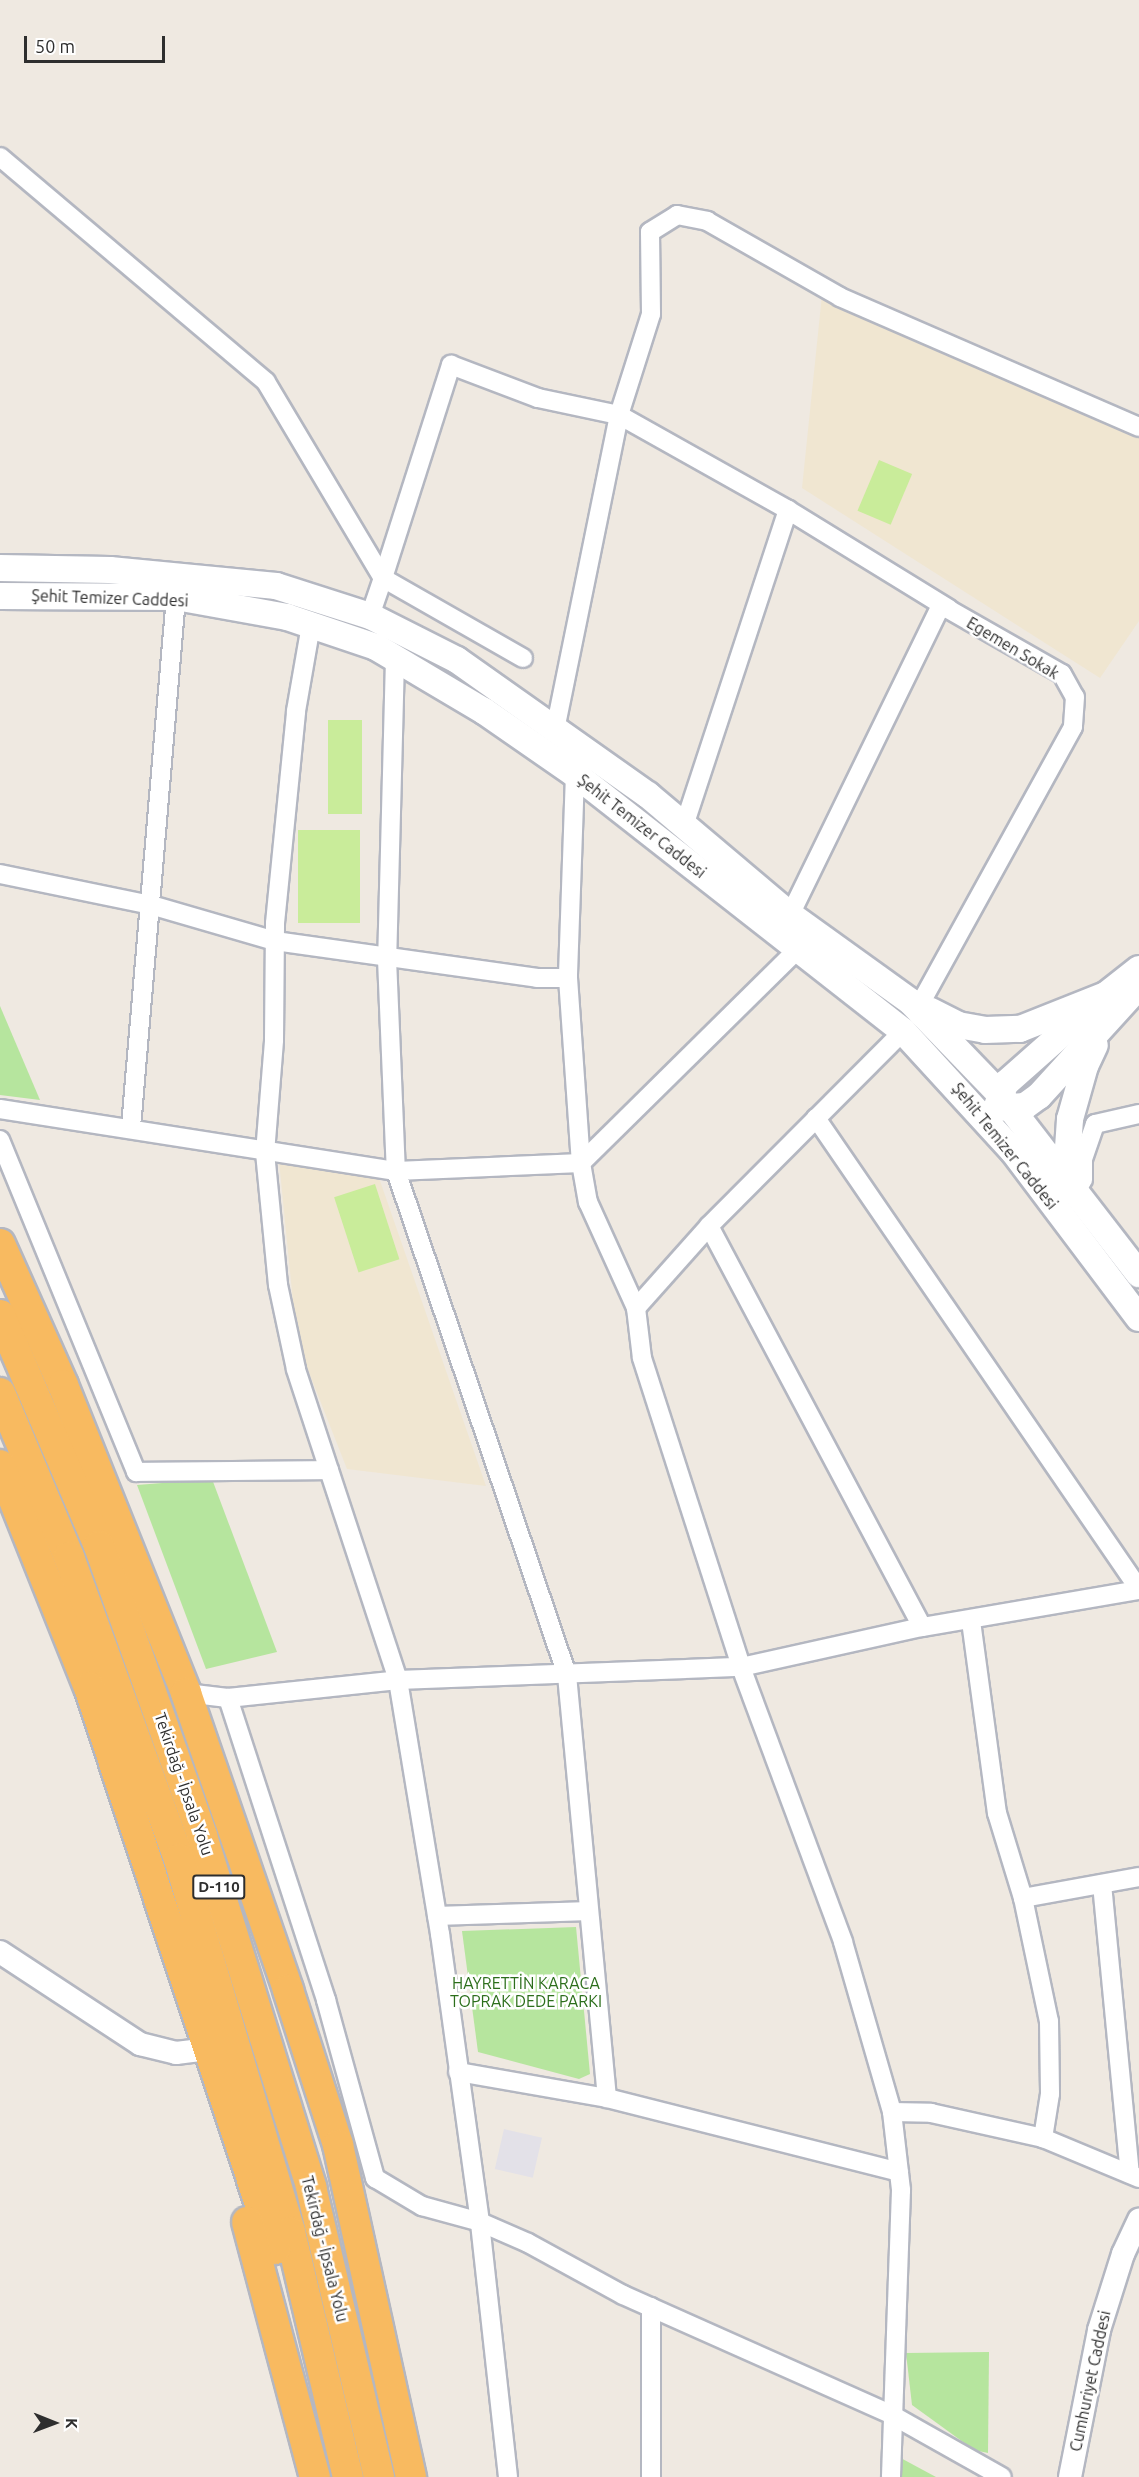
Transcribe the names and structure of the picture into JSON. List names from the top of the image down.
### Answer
{
  "streets": {
    "highway": ["Tekirdağ - İpsala Yolu", "D-110"],
    "main road": ["Şehit Temizer Caddesi"],
    "street": ["Egemen Sokak", "Cumhuriyet Caddesi"]
  },
  "crossings": [
    ["Şehit Temizer Caddesi", "Egemen Sokak"]
  ],
  "parks": ["HAYRETTİN KARACA TOPRAK DEDE PARKI"],
  "scale_bar": "50 m",
  "north": "right"
}
